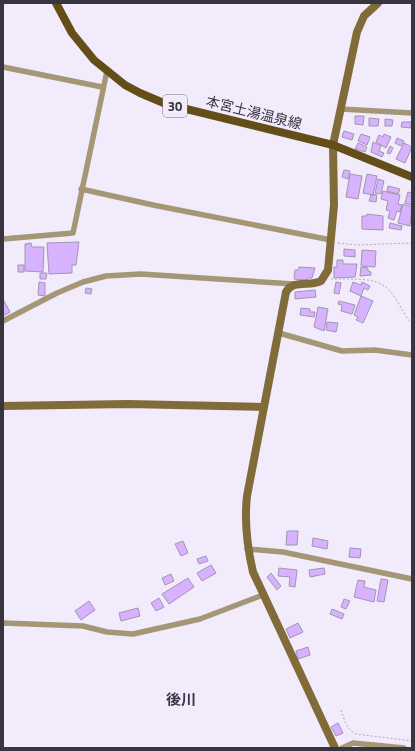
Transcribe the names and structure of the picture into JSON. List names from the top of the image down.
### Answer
{
  "streets": {
    "main road": ["30", "本宮土湯温泉線"]
  },
  "districts": ["後川"]
}
